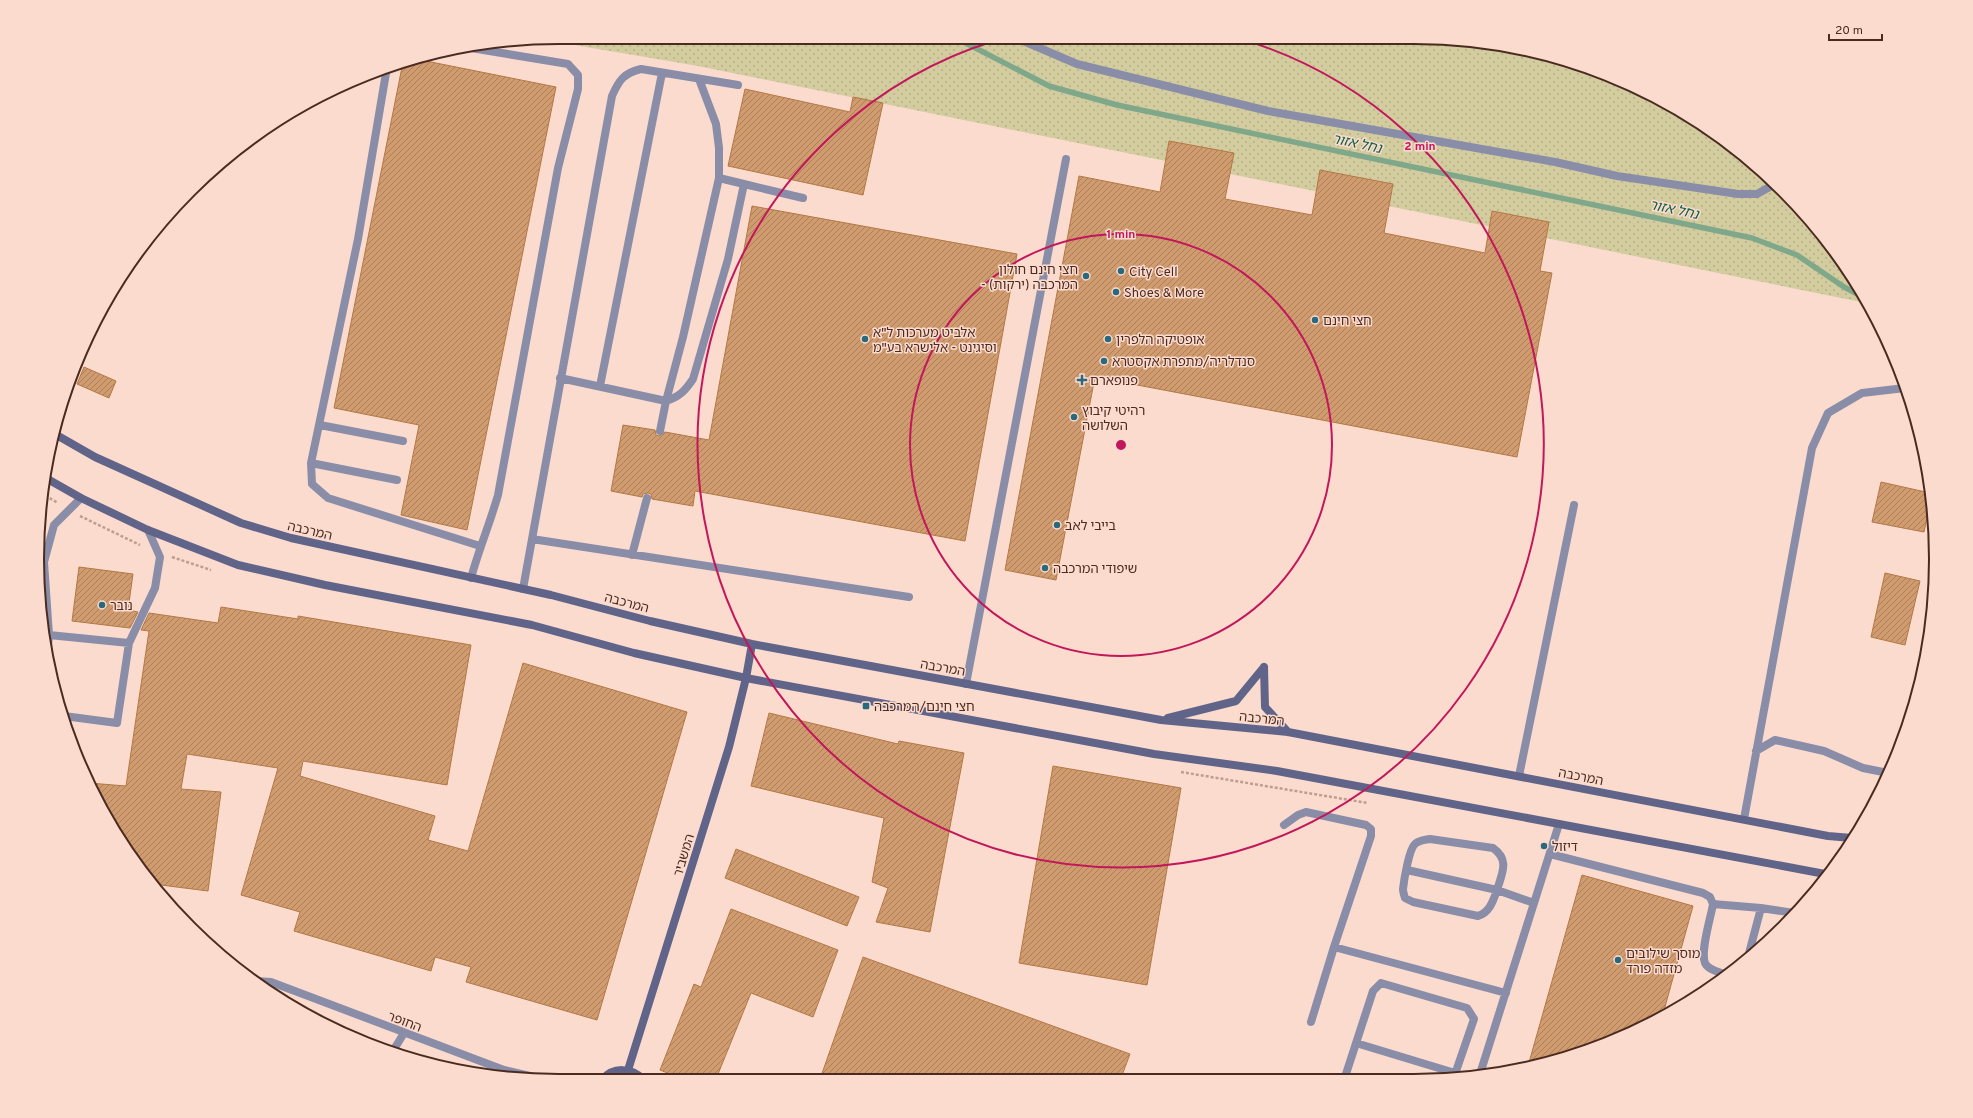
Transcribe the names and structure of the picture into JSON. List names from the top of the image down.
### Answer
{
  "streets": {
    "street": ["המרכבה", "המשביר", "החופר"]
  },
  "crossings": [
    ["המרכבה", "המשביר"]
  ],
  "water": ["נחל אזור"],
  "places": {
    "other": [
      "City Cell",
      "חצי חינם חולון - המרכבה (ירקות)",
      "Shoes & More",
      "חצי חינם",
      "אלביט מערכות ל\"א וסיגינט - אלישרא בע\"מ",
      "אופטיקה הלפרין",
      "סנדלריה/מתפרת אקסטרא",
      "רהיטי קיבוץ השלושה",
      "בייבי לאב",
      "שיפודי המרכבה",
      "נובר",
      "דיזול",
      "מוסך שילובים מזדה פורד"
    ],
    "health": ["פנופארם"],
    "transit": ["חצי חינם/המרכבה"]
  },
  "scale_bar": "20 m",
  "rings": ["2 min", "1 min"]
}
